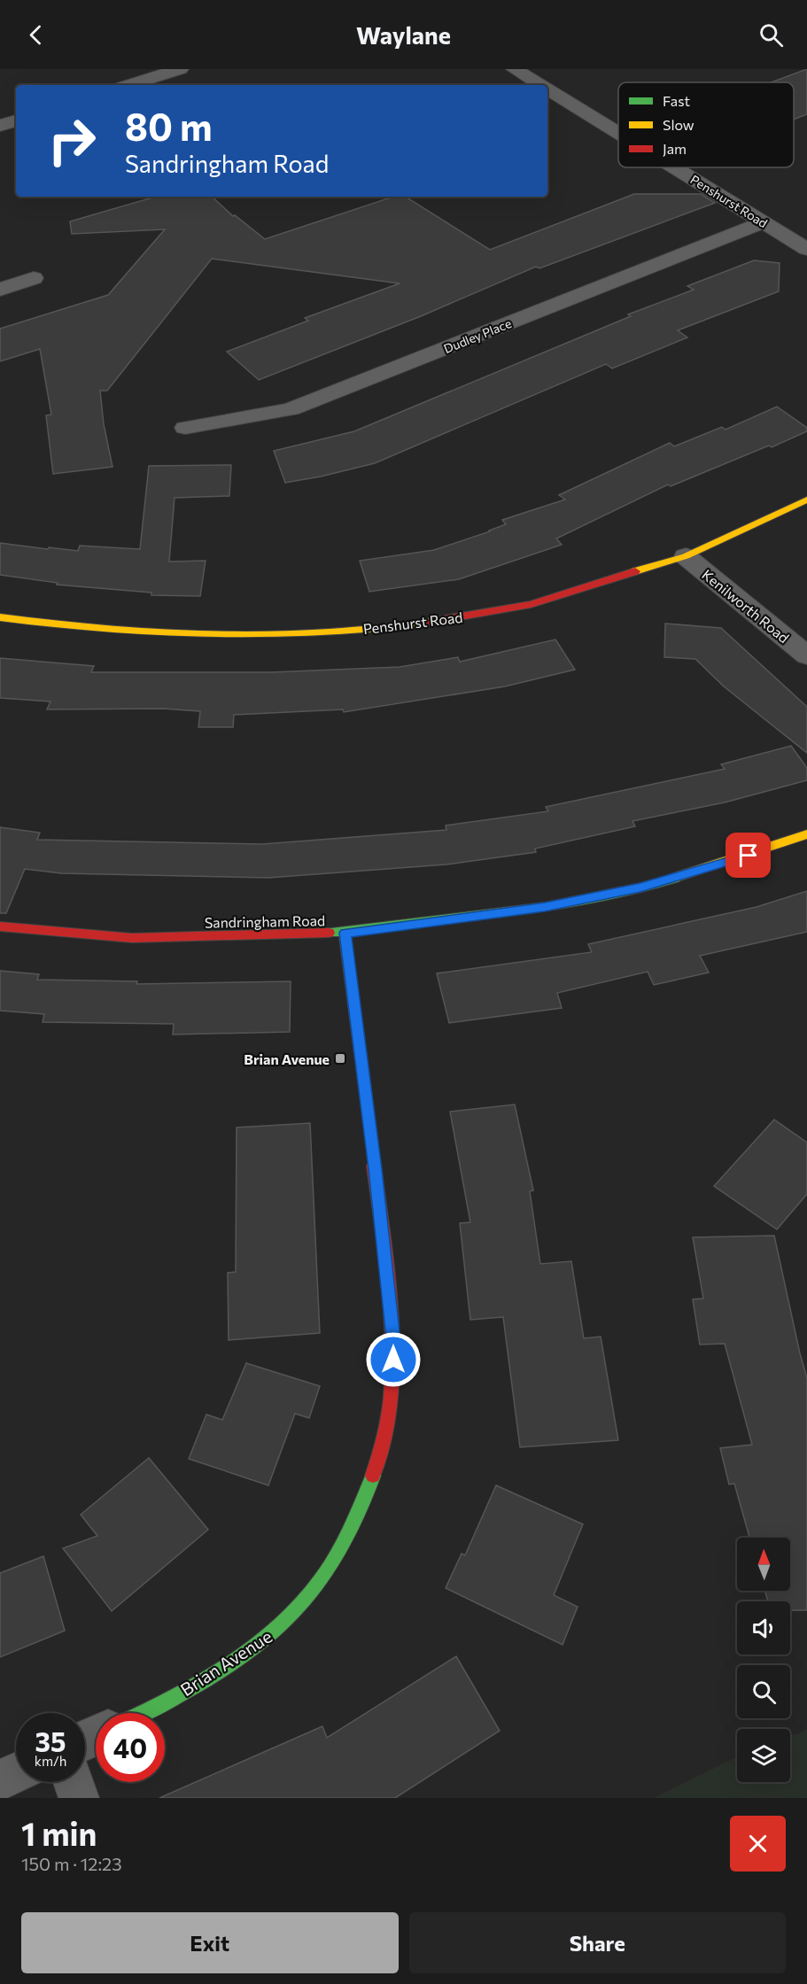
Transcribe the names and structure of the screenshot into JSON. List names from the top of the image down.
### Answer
{
  "streets": {
    "street": [
      "Penshurst Road",
      "Dudley Place",
      "Kenilworth Road",
      "Sandringham Road",
      "Brian Avenue"
    ]
  },
  "crossings": [
    ["Penshurst Road", "Dudley Place"],
    ["Penshurst Road", "Kenilworth Road"],
    ["Sandringham Road", "Brian Avenue"]
  ],
  "places": {
    "transit": ["Brian Avenue"]
  },
  "legend": ["Fast", "Slow", "Jam"],
  "north": "top",
  "page": {
    "header": "Waylane",
    "turn": ["80 m", "Sandringham Road"],
    "speed": "35 km/h",
    "limit": "40",
    "heading": ["1 min", "150 m · 12:23"],
    "buttons": ["Exit", "Share"]
  }
}
